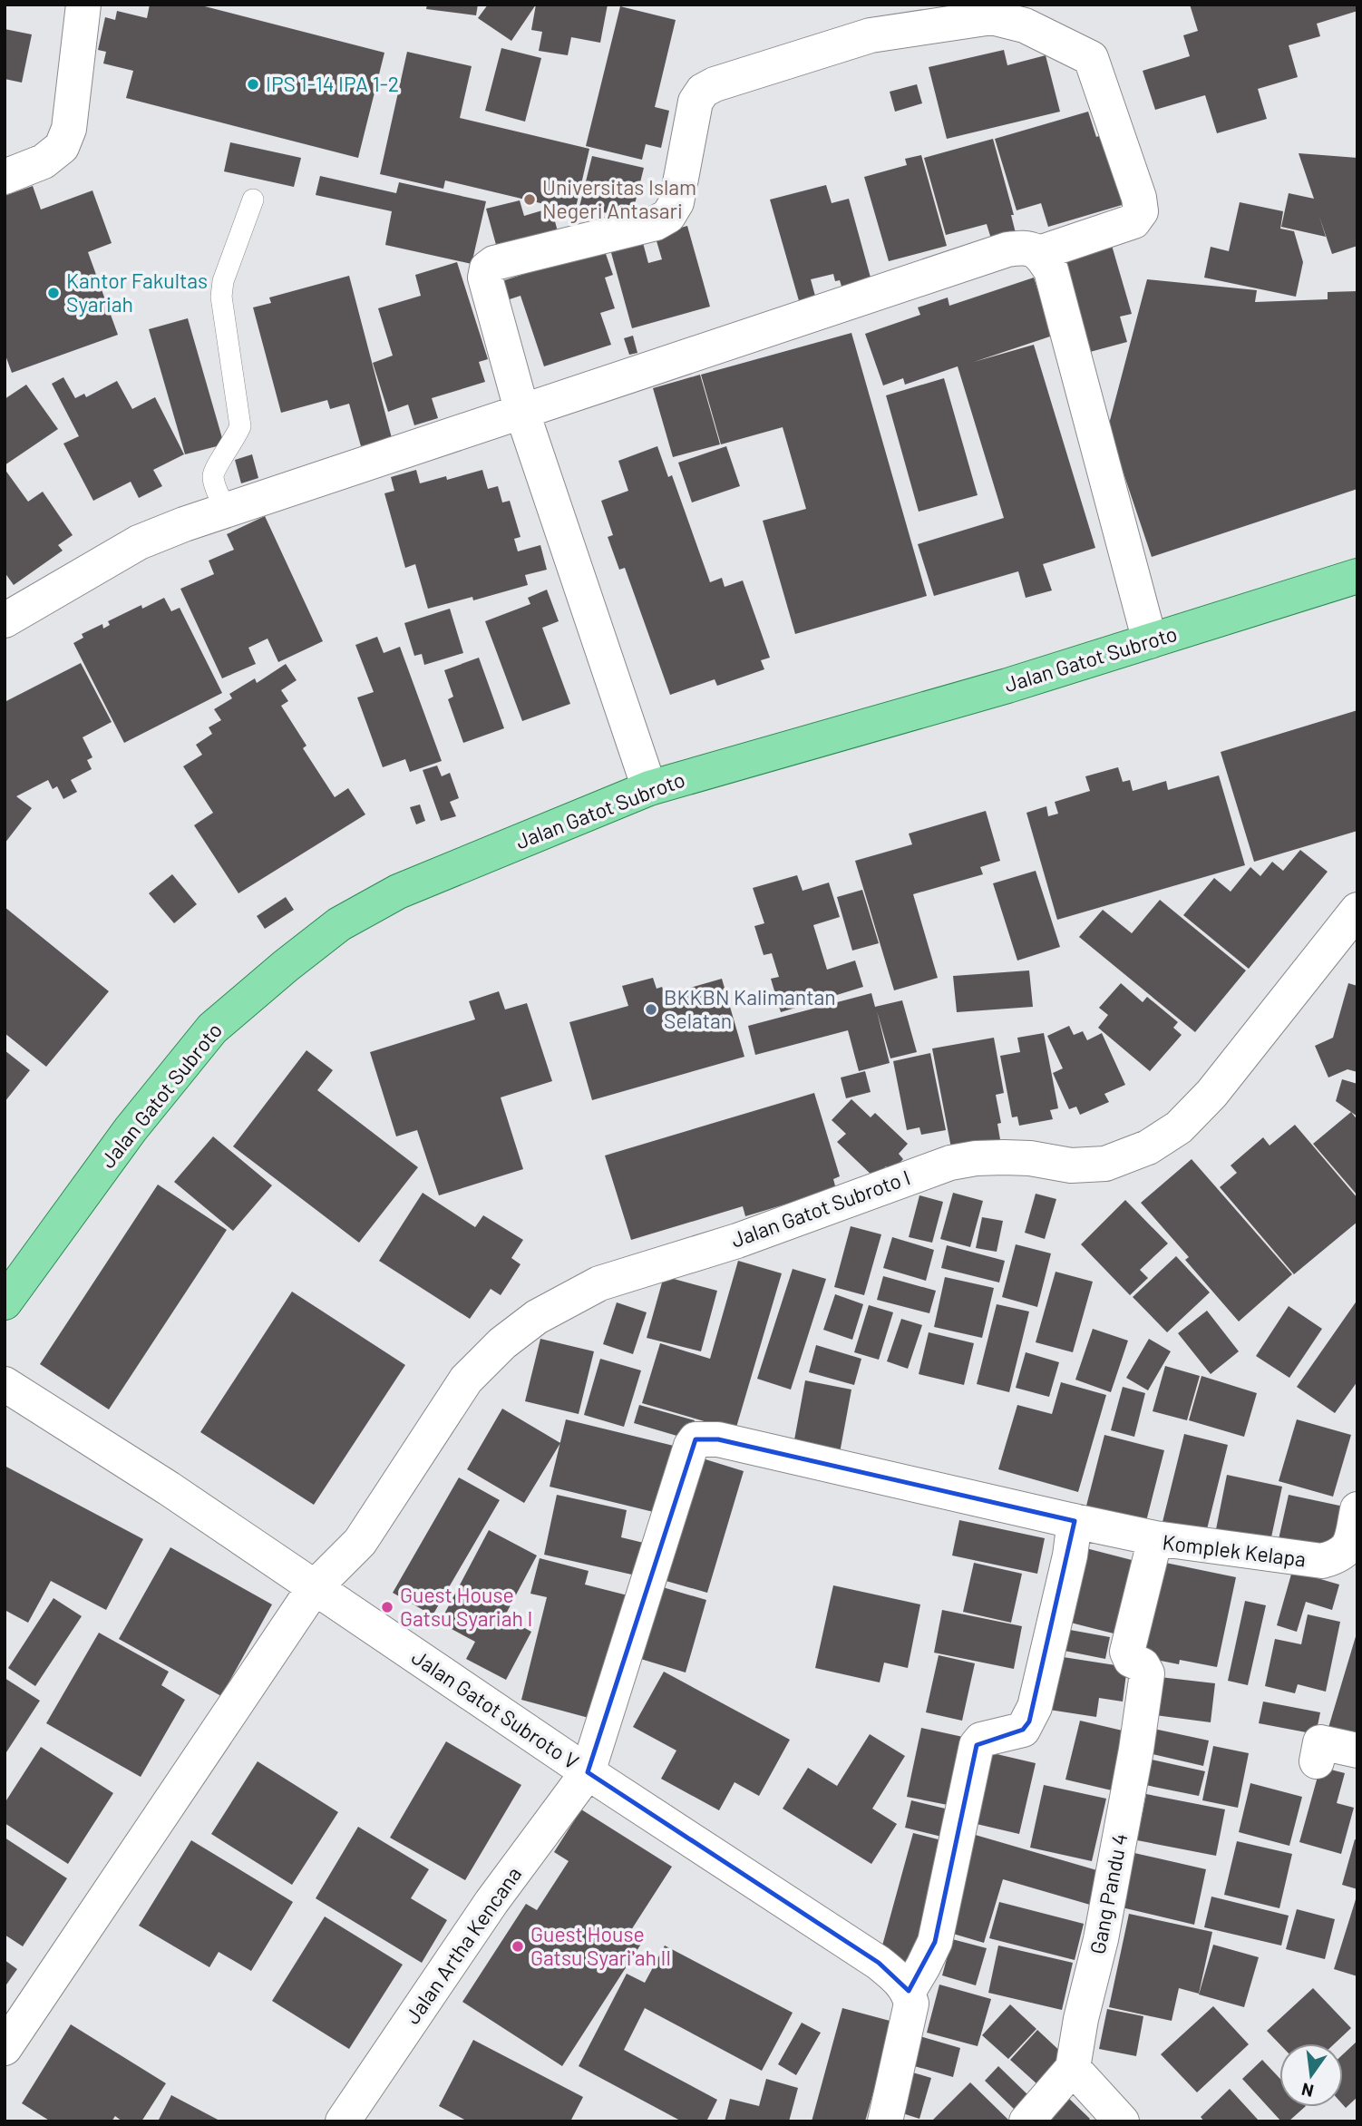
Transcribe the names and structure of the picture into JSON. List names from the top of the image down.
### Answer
{
  "streets": {
    "main road": ["Jalan Gatot Subroto"],
    "street": [
      "Jalan Gatot Subroto I",
      "Komplek Kelapa",
      "Jalan Gatot Subroto V",
      "Gang Pandu 4",
      "Jalan Artha Kencana"
    ]
  },
  "crossings": [
    ["Jalan Gatot Subroto I", "Jalan Gatot Subroto V"],
    ["Komplek Kelapa", "Gang Pandu 4"],
    ["Jalan Gatot Subroto V", "Jalan Artha Kencana"]
  ],
  "places": [
    "IPS 1-14 IPA 1-2",
    "Universitas Islam Negeri Antasari",
    "Kantor Fakultas Syariah",
    "BKKBN Kalimantan Selatan",
    "Guest House Gatsu Syariah I",
    "Guest House Gatsu Syari'ah II"
  ],
  "north": "bottom"
}
